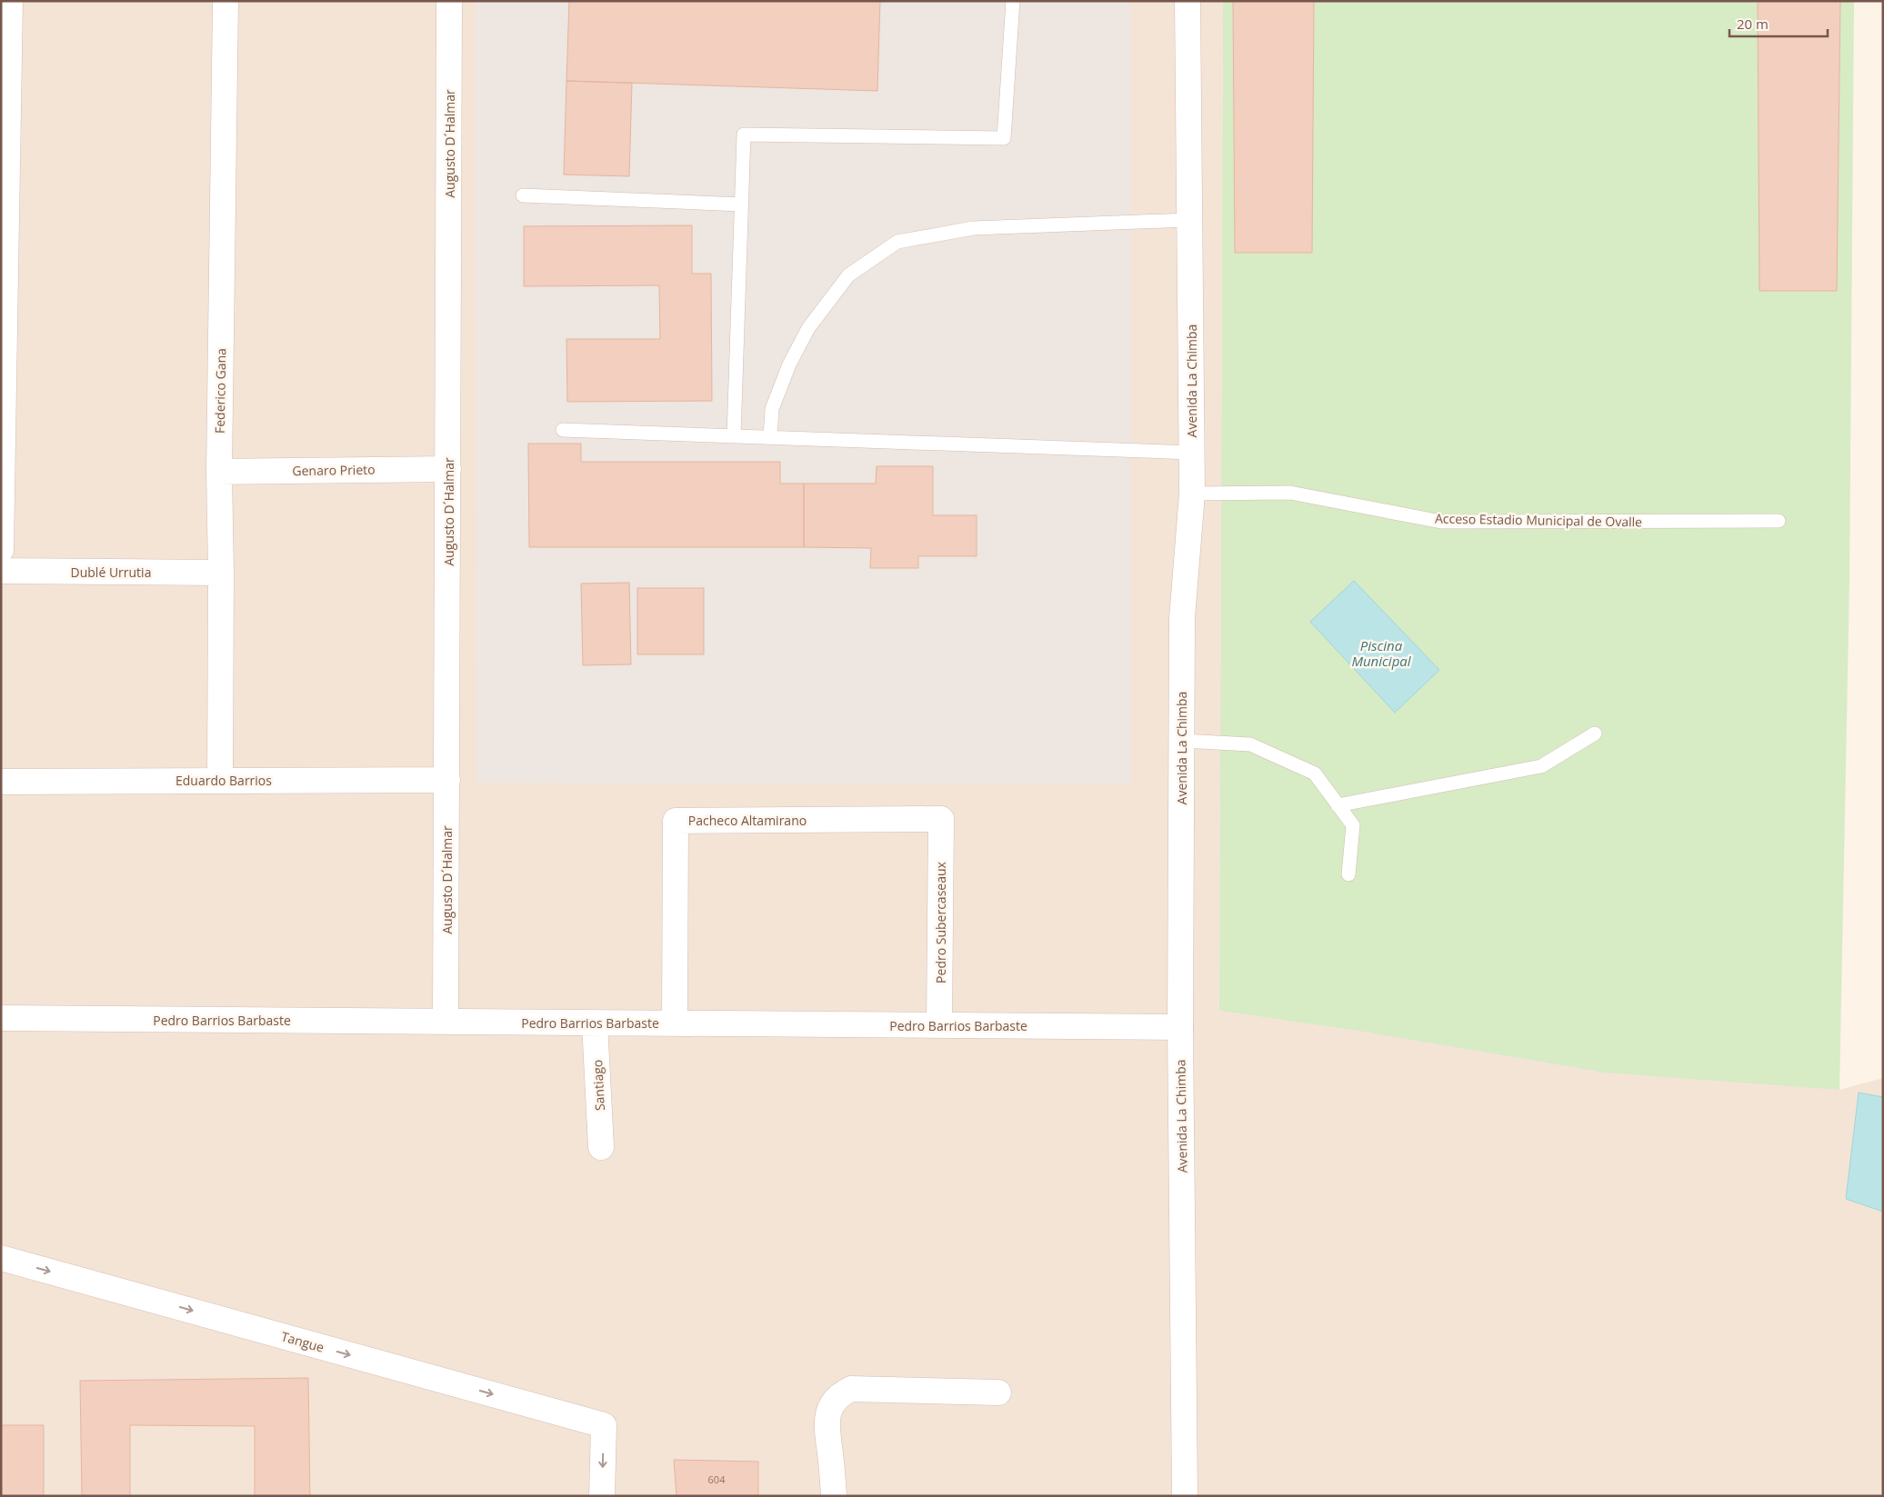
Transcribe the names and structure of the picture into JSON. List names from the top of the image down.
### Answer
{
  "streets": {
    "street": [
      "Augusto D´Halmar",
      "Avenida La Chimba",
      "Federico Gana",
      "Genaro Prieto",
      "Dublé Urrutia",
      "Eduardo Barrios",
      "Pacheco Altamirano",
      "Pedro Subercaseaux",
      "Pedro Barrios Barbaste",
      "Santiago",
      "Tangue"
    ],
    "lane": ["Acceso Estadio Municipal de Ovalle"]
  },
  "crossings": [
    ["Augusto D´Halmar", "Genaro Prieto"],
    ["Augusto D´Halmar", "Eduardo Barrios"],
    ["Augusto D´Halmar", "Pedro Barrios Barbaste"],
    ["Avenida La Chimba", "Acceso Estadio Municipal de Ovalle"],
    ["Avenida La Chimba", "Pedro Barrios Barbaste"],
    ["Federico Gana", "Genaro Prieto"],
    ["Federico Gana", "Dublé Urrutia"],
    ["Federico Gana", "Eduardo Barrios"],
    ["Pacheco Altamirano", "Pedro Subercaseaux"],
    ["Pacheco Altamirano", "Pedro Barrios Barbaste"],
    ["Pedro Subercaseaux", "Pedro Barrios Barbaste"],
    ["Pedro Barrios Barbaste", "Santiago"]
  ],
  "one_way": ["Tangue"],
  "water": ["Piscina Municipal"],
  "house_numbers": ["604"],
  "scale_bar": "20 m"
}
